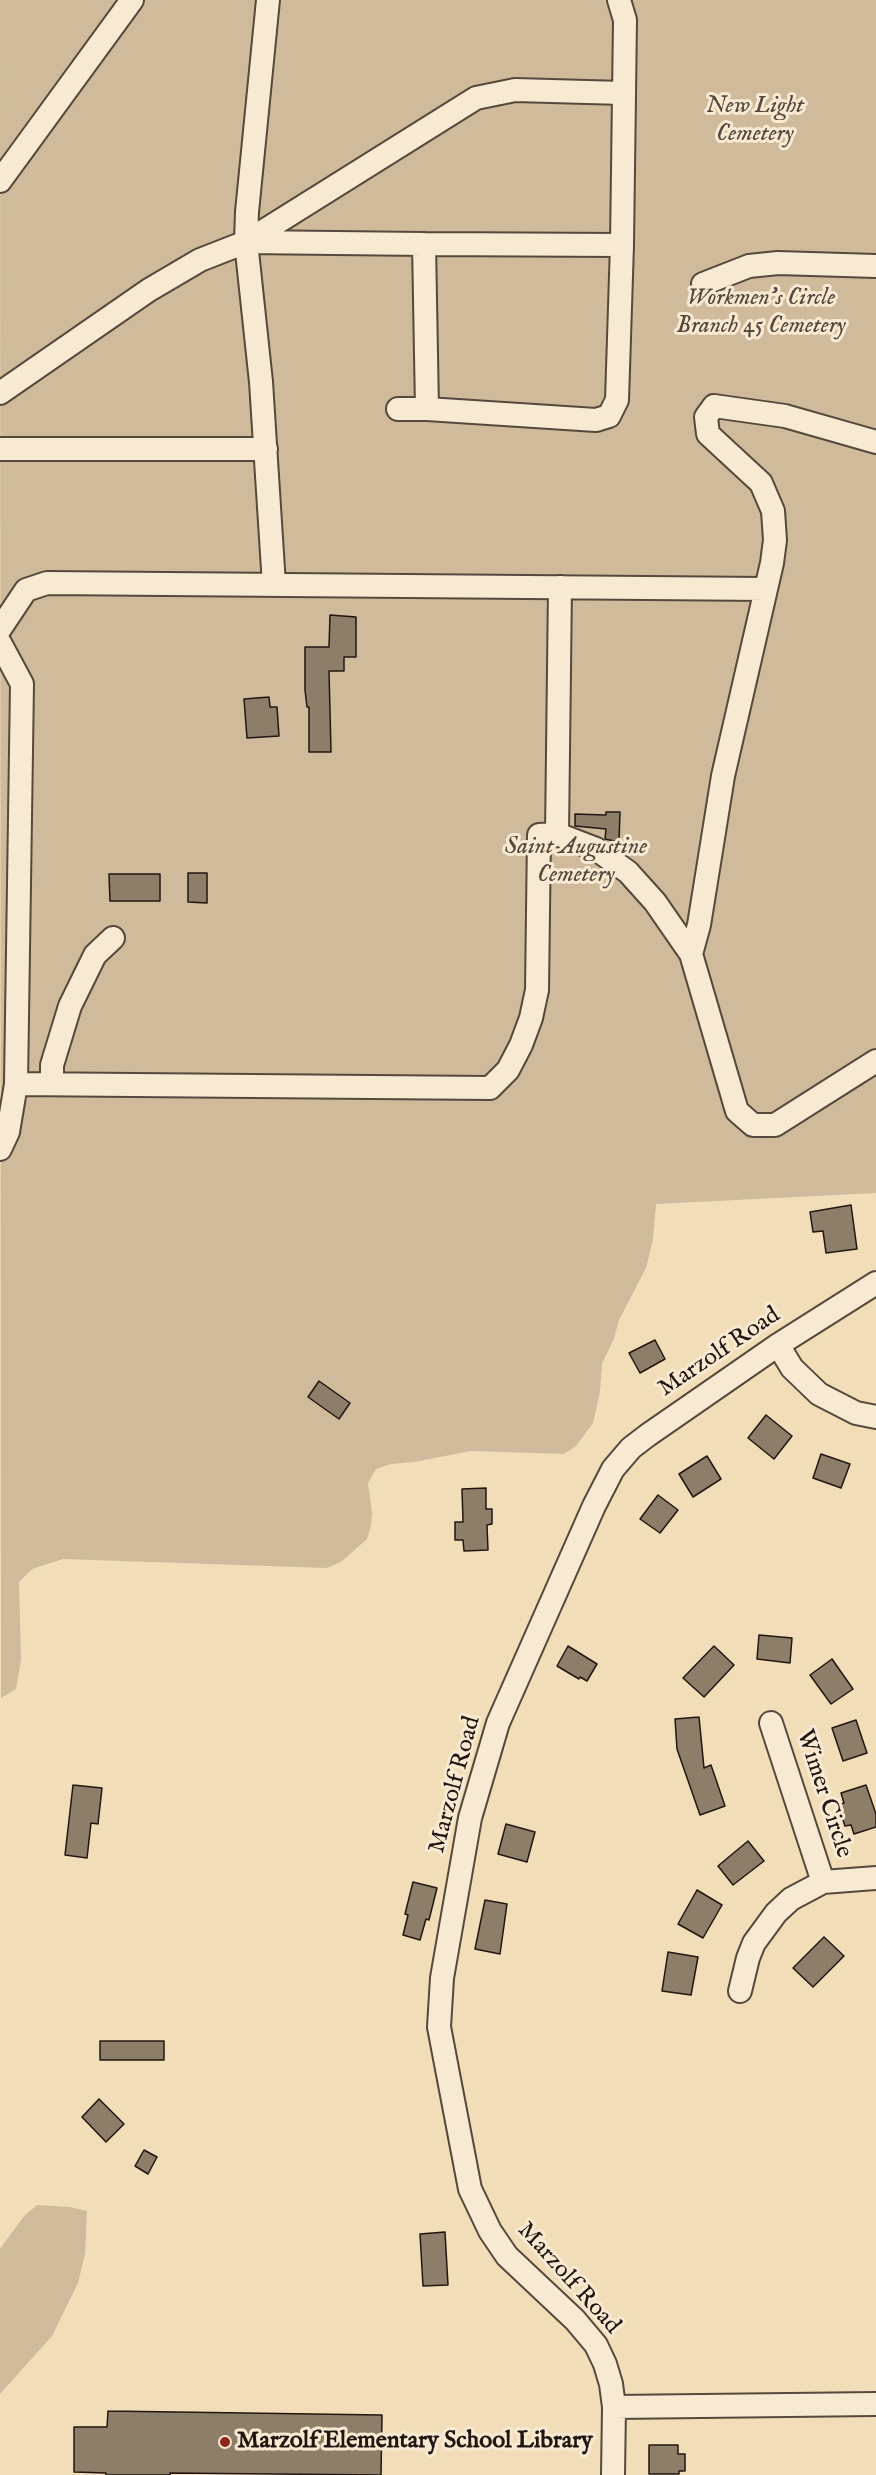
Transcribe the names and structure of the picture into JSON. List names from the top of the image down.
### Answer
{
  "streets": {
    "street": ["Marzolf Road", "Wimer Circle"]
  },
  "parks": ["New Light Cemetery", "Workmen's Circle Branch 45 Cemetery", "Saint Augustine Cemetery"],
  "places": ["Marzolf Elementary School Library"]
}
